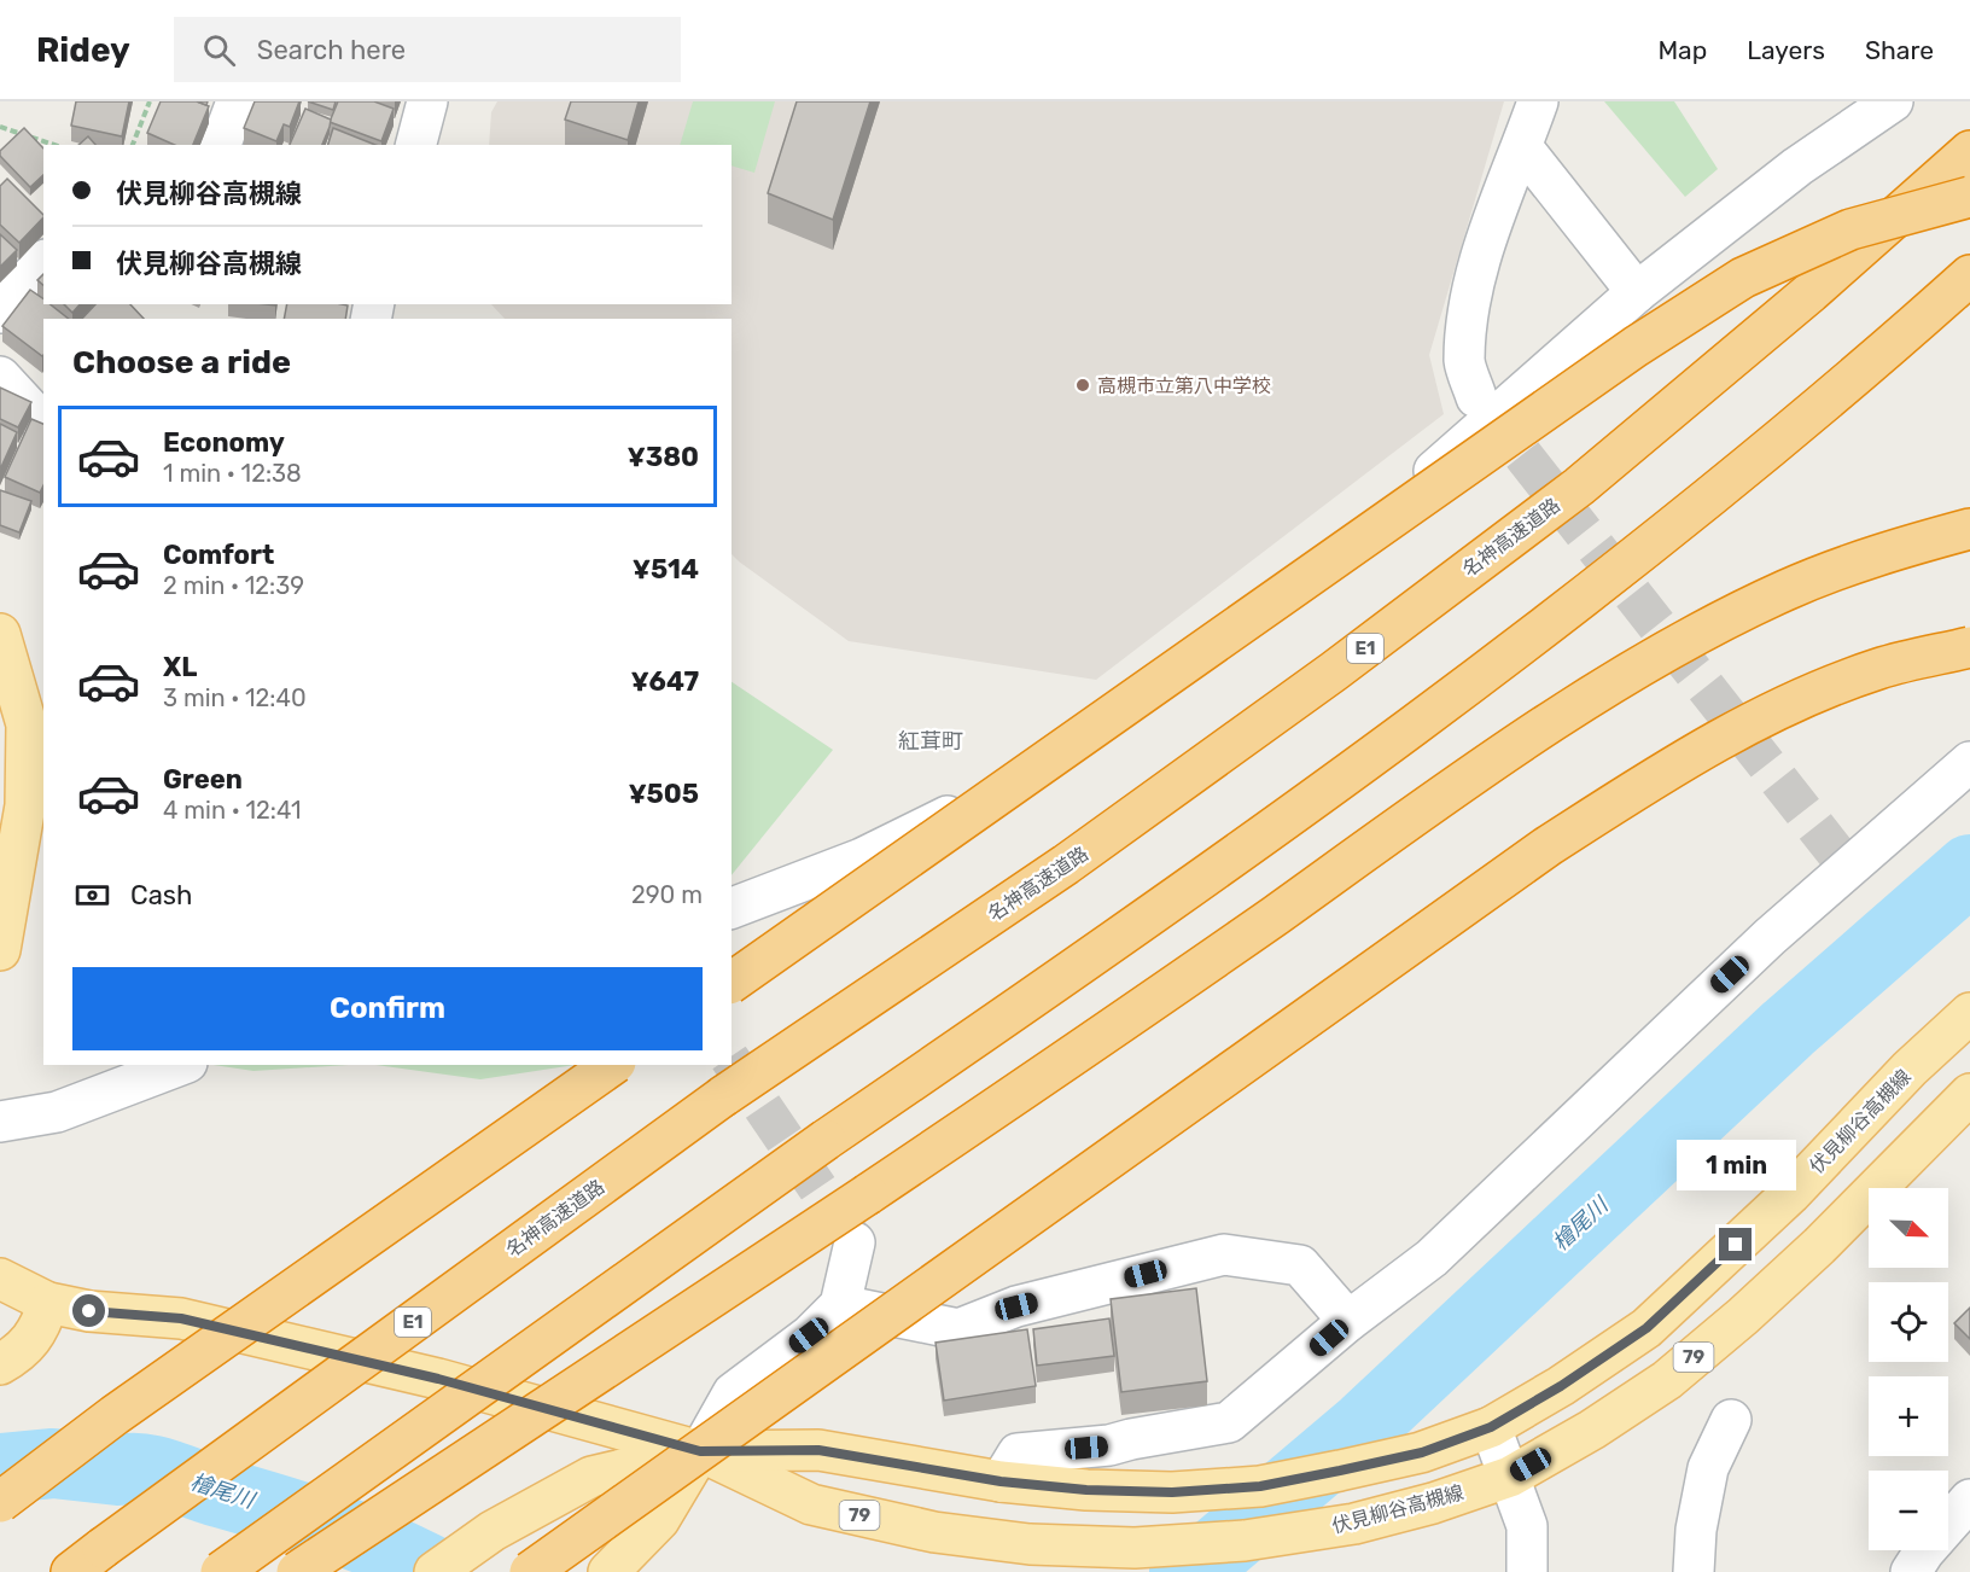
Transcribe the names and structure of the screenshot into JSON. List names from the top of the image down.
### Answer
{
  "streets": {
    "highway": ["名神高速道路", "E1"],
    "main road": ["伏見柳谷高槻線", "79"]
  },
  "districts": ["紅茸町"],
  "water": ["檜尾川"],
  "places": ["高槻市立第八中学校"],
  "north": "bottom right",
  "page": {
    "header": "Ridey",
    "search": "Search here",
    "nav": ["Map", "Layers", "Share"],
    "banner": ["伏見柳谷高槻線", "伏見柳谷高槻線"],
    "heading": "Choose a ride",
    "list": [
      {
        "name": "Economy",
        "note": "1 min · 12:38",
        "value": "¥380"
      },
      {
        "name": "Comfort",
        "note": "2 min · 12:39",
        "value": "¥514"
      },
      {
        "name": "XL",
        "note": "3 min · 12:40",
        "value": "¥647"
      },
      {
        "name": "Green",
        "note": "4 min · 12:41",
        "value": "¥505"
      }
    ],
    "pay": ["Cash", "290 m"],
    "buttons": "Confirm",
    "bubble": "1 min",
    "map_buttons": ["+", "−"]
  }
}
